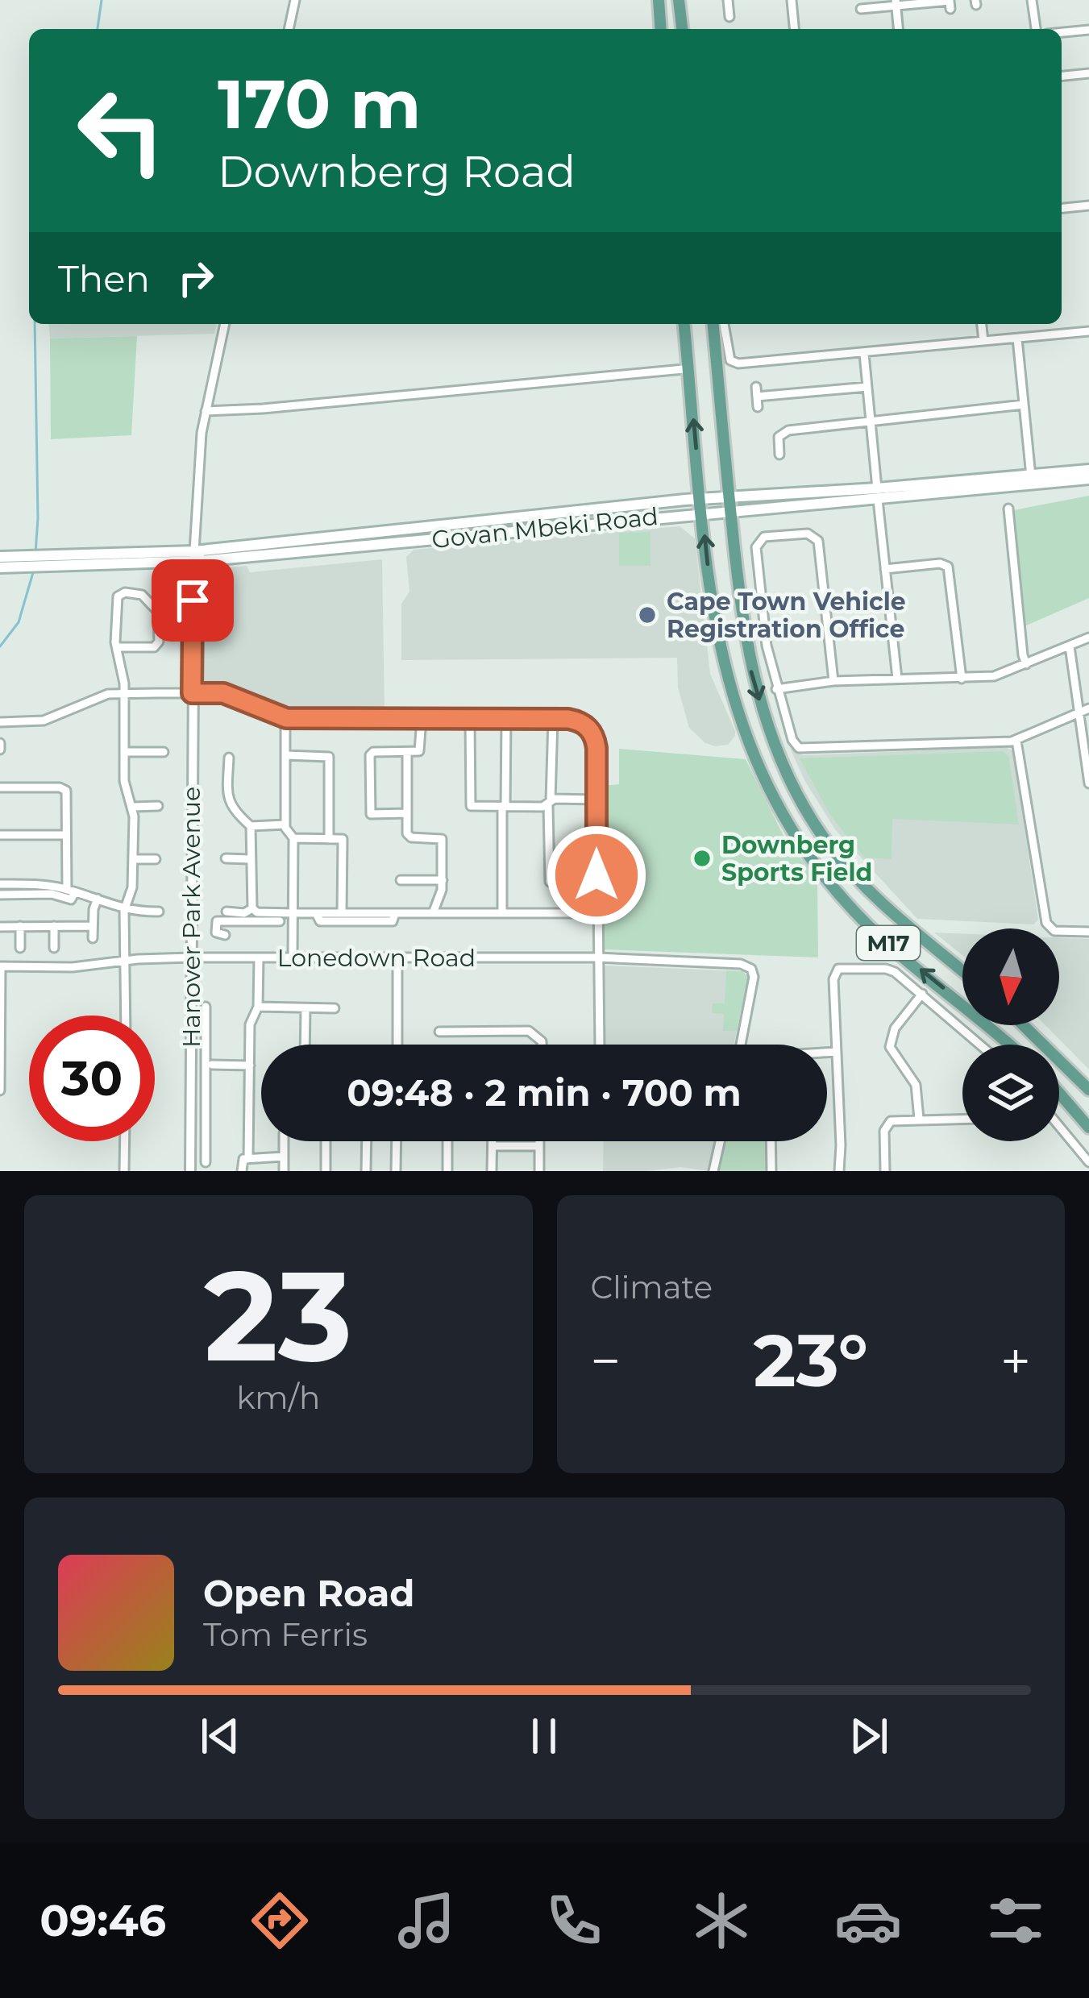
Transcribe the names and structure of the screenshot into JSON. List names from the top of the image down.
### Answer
{
  "streets": {
    "main road": ["Govan Mbeki Road", "M17"],
    "street": ["Hanover Park Avenue", "Lonedown Road"]
  },
  "crossings": [
    ["Govan Mbeki Road", "Hanover Park Avenue"],
    ["Govan Mbeki Road", "M17"],
    ["Hanover Park Avenue", "Lonedown Road"]
  ],
  "places": ["Cape Town Vehicle Registration Office", "Downberg Sports Field"],
  "north": "bottom",
  "page": {
    "turn": ["170 m", "Downberg Road"],
    "then": "Then",
    "limit": "30",
    "trip": "09:48 · 2 min · 700 m",
    "tile": [
      ["23", "km/h"],
      "Climate"
    ],
    "heat": ["−", "23°", "+"],
    "song": ["Open Road", "Tom Ferris"],
    "tabs": "09:46"
  }
}
